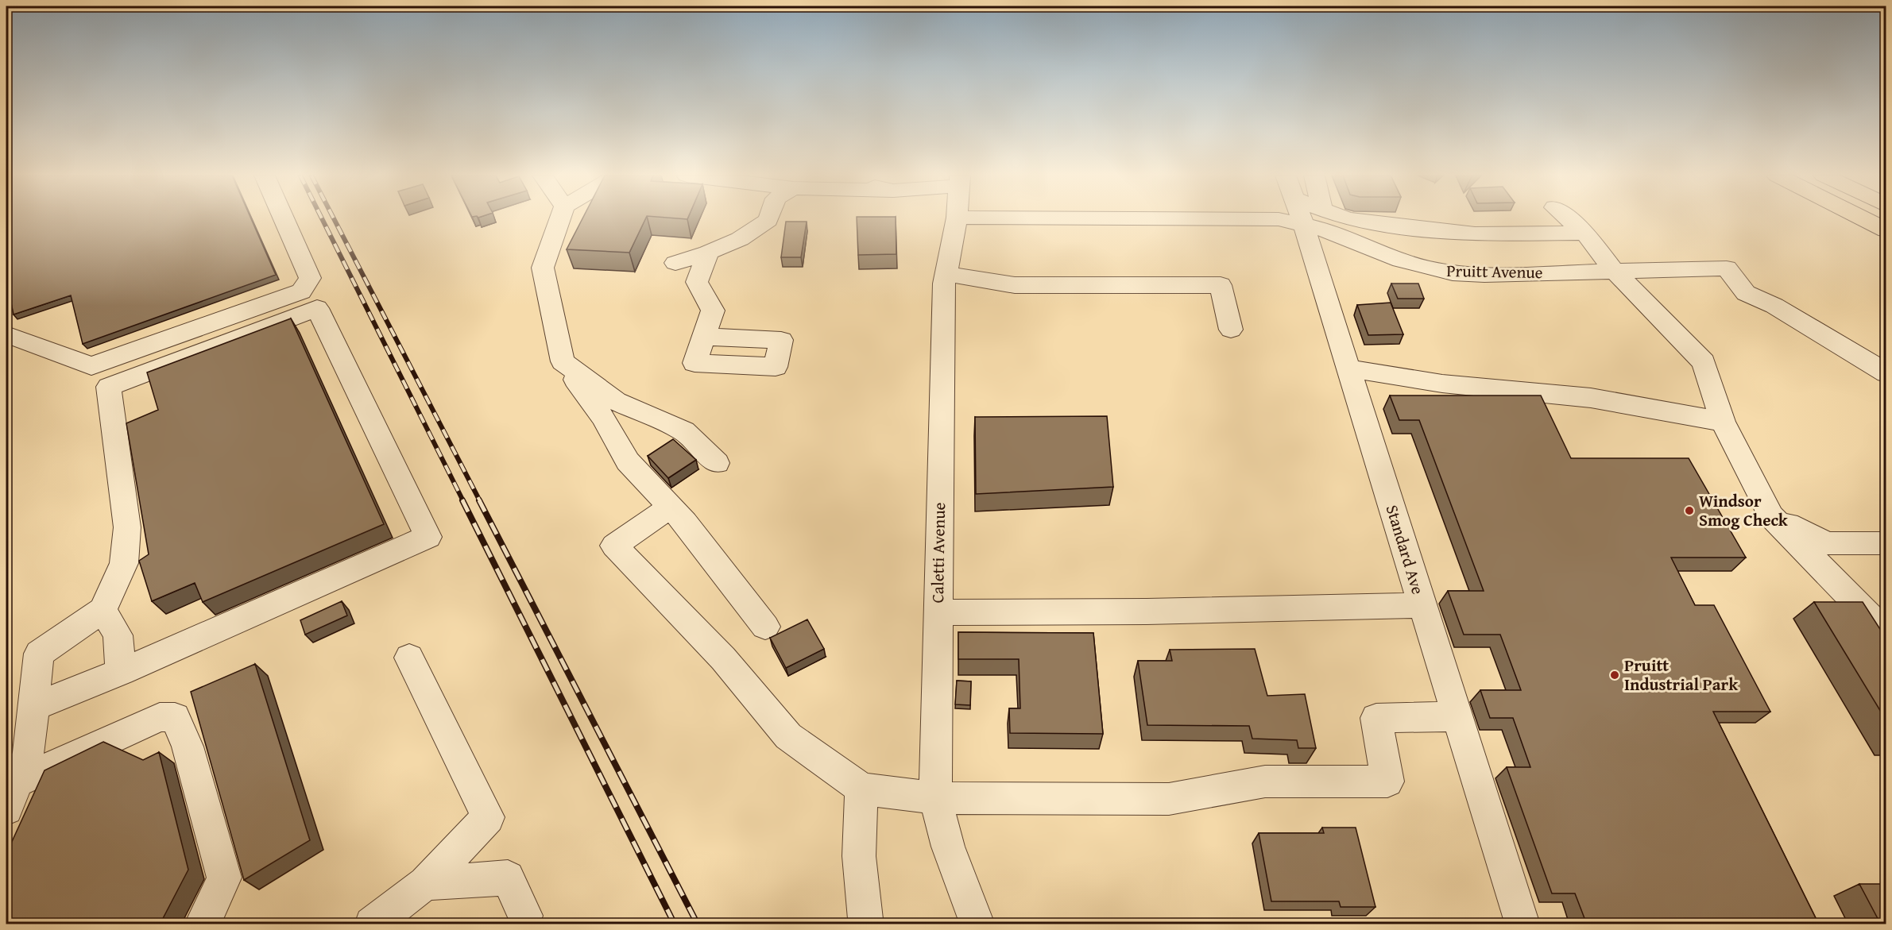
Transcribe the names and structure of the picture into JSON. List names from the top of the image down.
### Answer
{
  "streets": {
    "street": ["Pruitt Avenue", "Standard Ave", "Caletti Avenue"]
  },
  "places": ["Windsor Smog Check", "Pruitt Industrial Park"]
}
